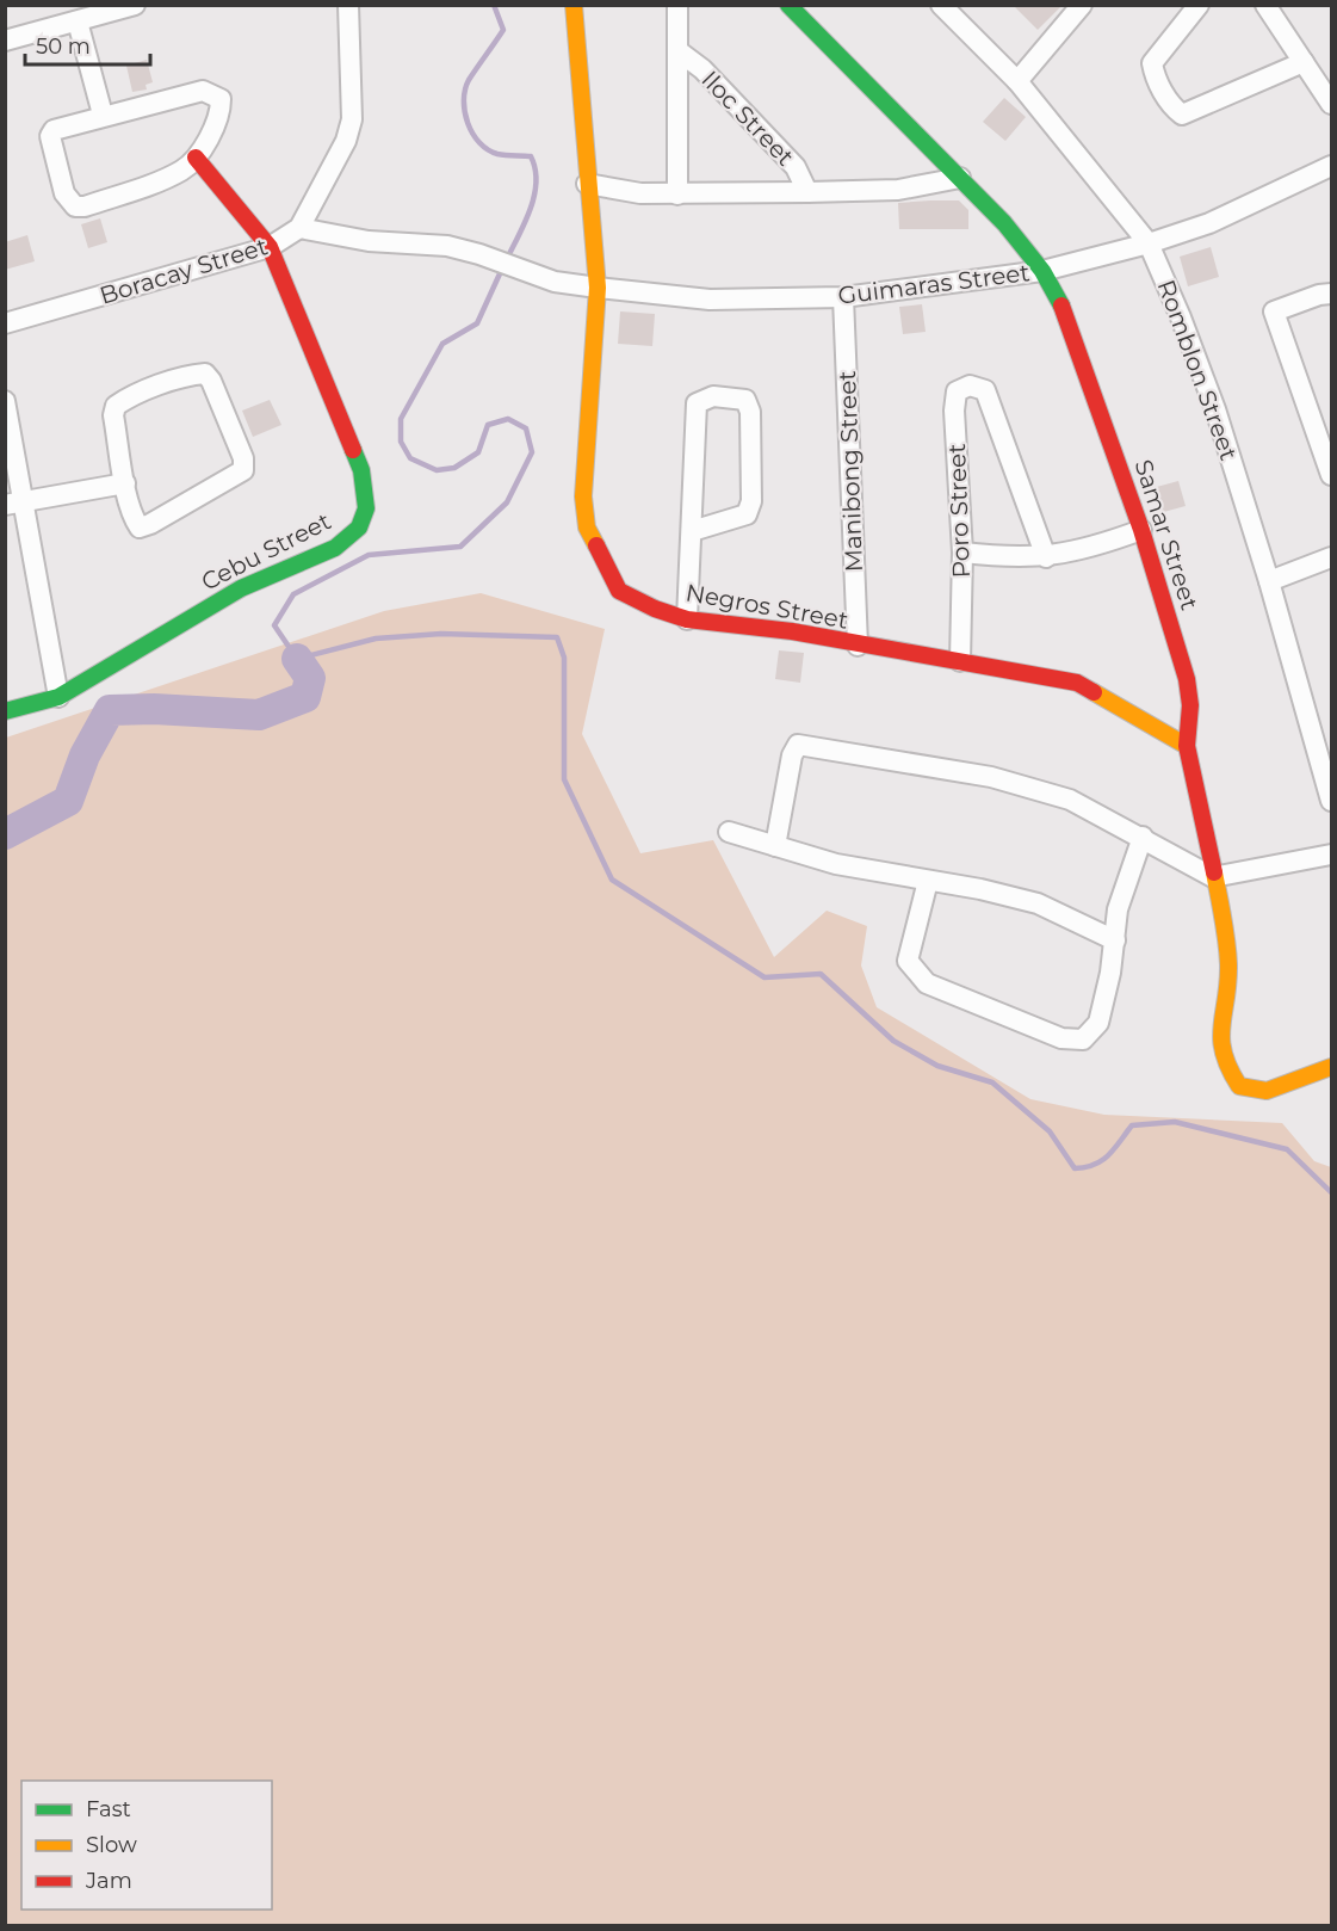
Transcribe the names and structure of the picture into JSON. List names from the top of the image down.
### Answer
{
  "streets": {
    "street": [
      "Iloc Street",
      "Boracay Street",
      "Guimaras Street",
      "Romblon Street",
      "Manibong Street",
      "Poro Street",
      "Samar Street",
      "Cebu Street",
      "Negros Street"
    ]
  },
  "crossings": [
    ["Boracay Street", "Guimaras Street"],
    ["Boracay Street", "Cebu Street"],
    ["Guimaras Street", "Romblon Street"],
    ["Guimaras Street", "Manibong Street"],
    ["Guimaras Street", "Samar Street"],
    ["Guimaras Street", "Negros Street"],
    ["Manibong Street", "Negros Street"],
    ["Poro Street", "Negros Street"],
    ["Samar Street", "Negros Street"]
  ],
  "legend": ["Fast", "Slow", "Jam"],
  "scale_bar": "50 m"
}
